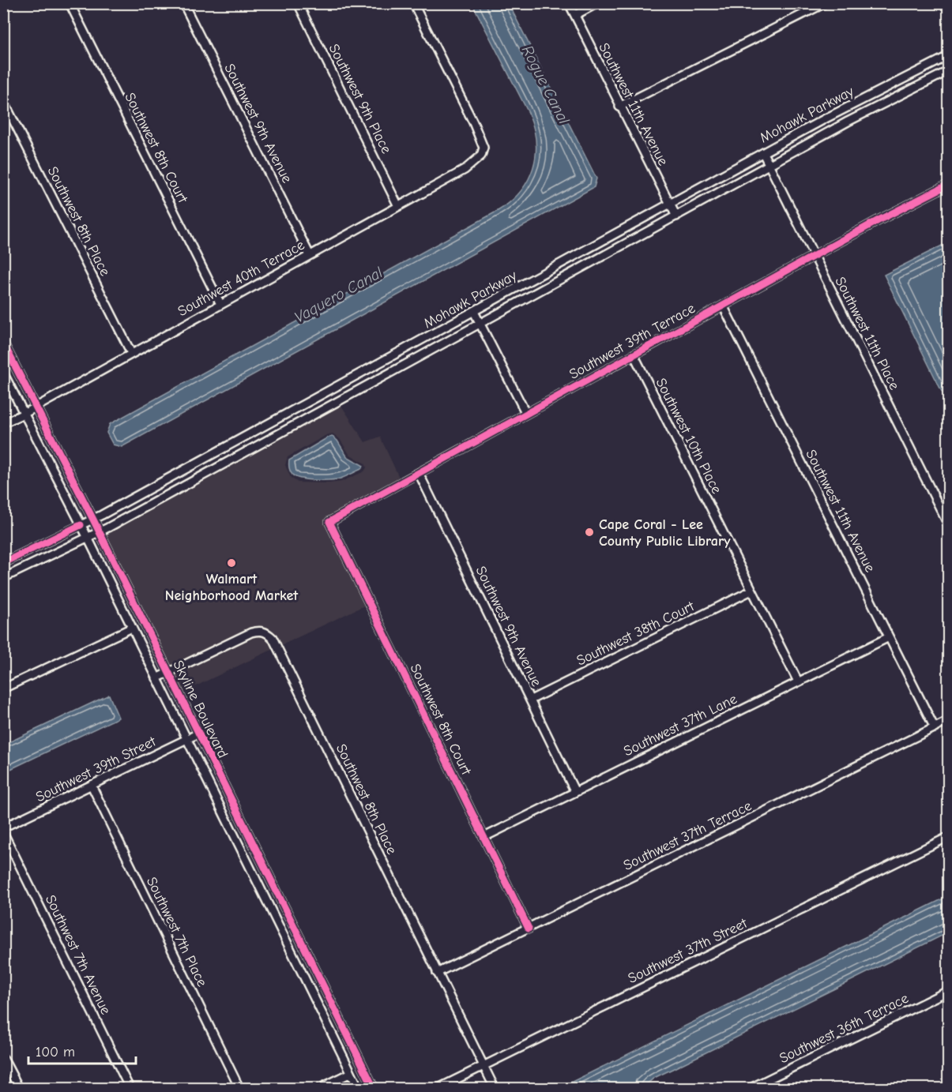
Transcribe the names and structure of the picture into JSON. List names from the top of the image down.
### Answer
{
  "streets": {
    "street": [
      "Southwest 9th Place",
      "Southwest 11th Avenue",
      "Mohawk Parkway",
      "Southwest 9th Avenue",
      "Southwest 8th Court",
      "Southwest 8th Place",
      "Southwest 40th Terrace",
      "Southwest 11th Place",
      "Southwest 39th Terrace",
      "Southwest 10th Place",
      "Southwest 38th Court",
      "Skyline Boulevard",
      "Southwest 37th Lane",
      "Southwest 39th Street",
      "Southwest 37th Terrace",
      "Southwest 7th Place",
      "Southwest 37th Street",
      "Southwest 7th Avenue",
      "Southwest 36th Terrace"
    ]
  },
  "crossings": [
    ["Southwest 9th Place", "Southwest 40th Terrace"],
    ["Southwest 11th Avenue", "Mohawk Parkway"],
    ["Southwest 11th Avenue", "Southwest 39th Terrace"],
    ["Southwest 11th Avenue", "Southwest 37th Lane"],
    ["Southwest 11th Avenue", "Southwest 37th Terrace"],
    ["Mohawk Parkway", "Southwest 11th Place"],
    ["Mohawk Parkway", "Skyline Boulevard"],
    ["Southwest 9th Avenue", "Southwest 40th Terrace"],
    ["Southwest 9th Avenue", "Southwest 39th Terrace"],
    ["Southwest 9th Avenue", "Southwest 38th Court"],
    ["Southwest 9th Avenue", "Southwest 37th Lane"],
    ["Southwest 8th Court", "Southwest 40th Terrace"],
    ["Southwest 8th Court", "Southwest 39th Terrace"],
    ["Southwest 8th Court", "Southwest 37th Lane"],
    ["Southwest 8th Court", "Southwest 37th Terrace"],
    ["Southwest 8th Place", "Southwest 40th Terrace"],
    ["Southwest 8th Place", "Skyline Boulevard"],
    ["Southwest 8th Place", "Southwest 37th Terrace"],
    ["Southwest 8th Place", "Southwest 37th Street"],
    ["Southwest 40th Terrace", "Skyline Boulevard"],
    ["Southwest 11th Place", "Southwest 39th Terrace"],
    ["Southwest 39th Terrace", "Southwest 10th Place"],
    ["Southwest 10th Place", "Southwest 38th Court"],
    ["Southwest 10th Place", "Southwest 37th Lane"],
    ["Skyline Boulevard", "Southwest 39th Street"],
    ["Southwest 39th Street", "Southwest 7th Place"]
  ],
  "water": ["Rogue Canal", "Vaquero Canal"],
  "places": ["Cape Coral - Lee County Public Library", "Walmart Neighborhood Market"],
  "scale_bar": "100 m"
}
